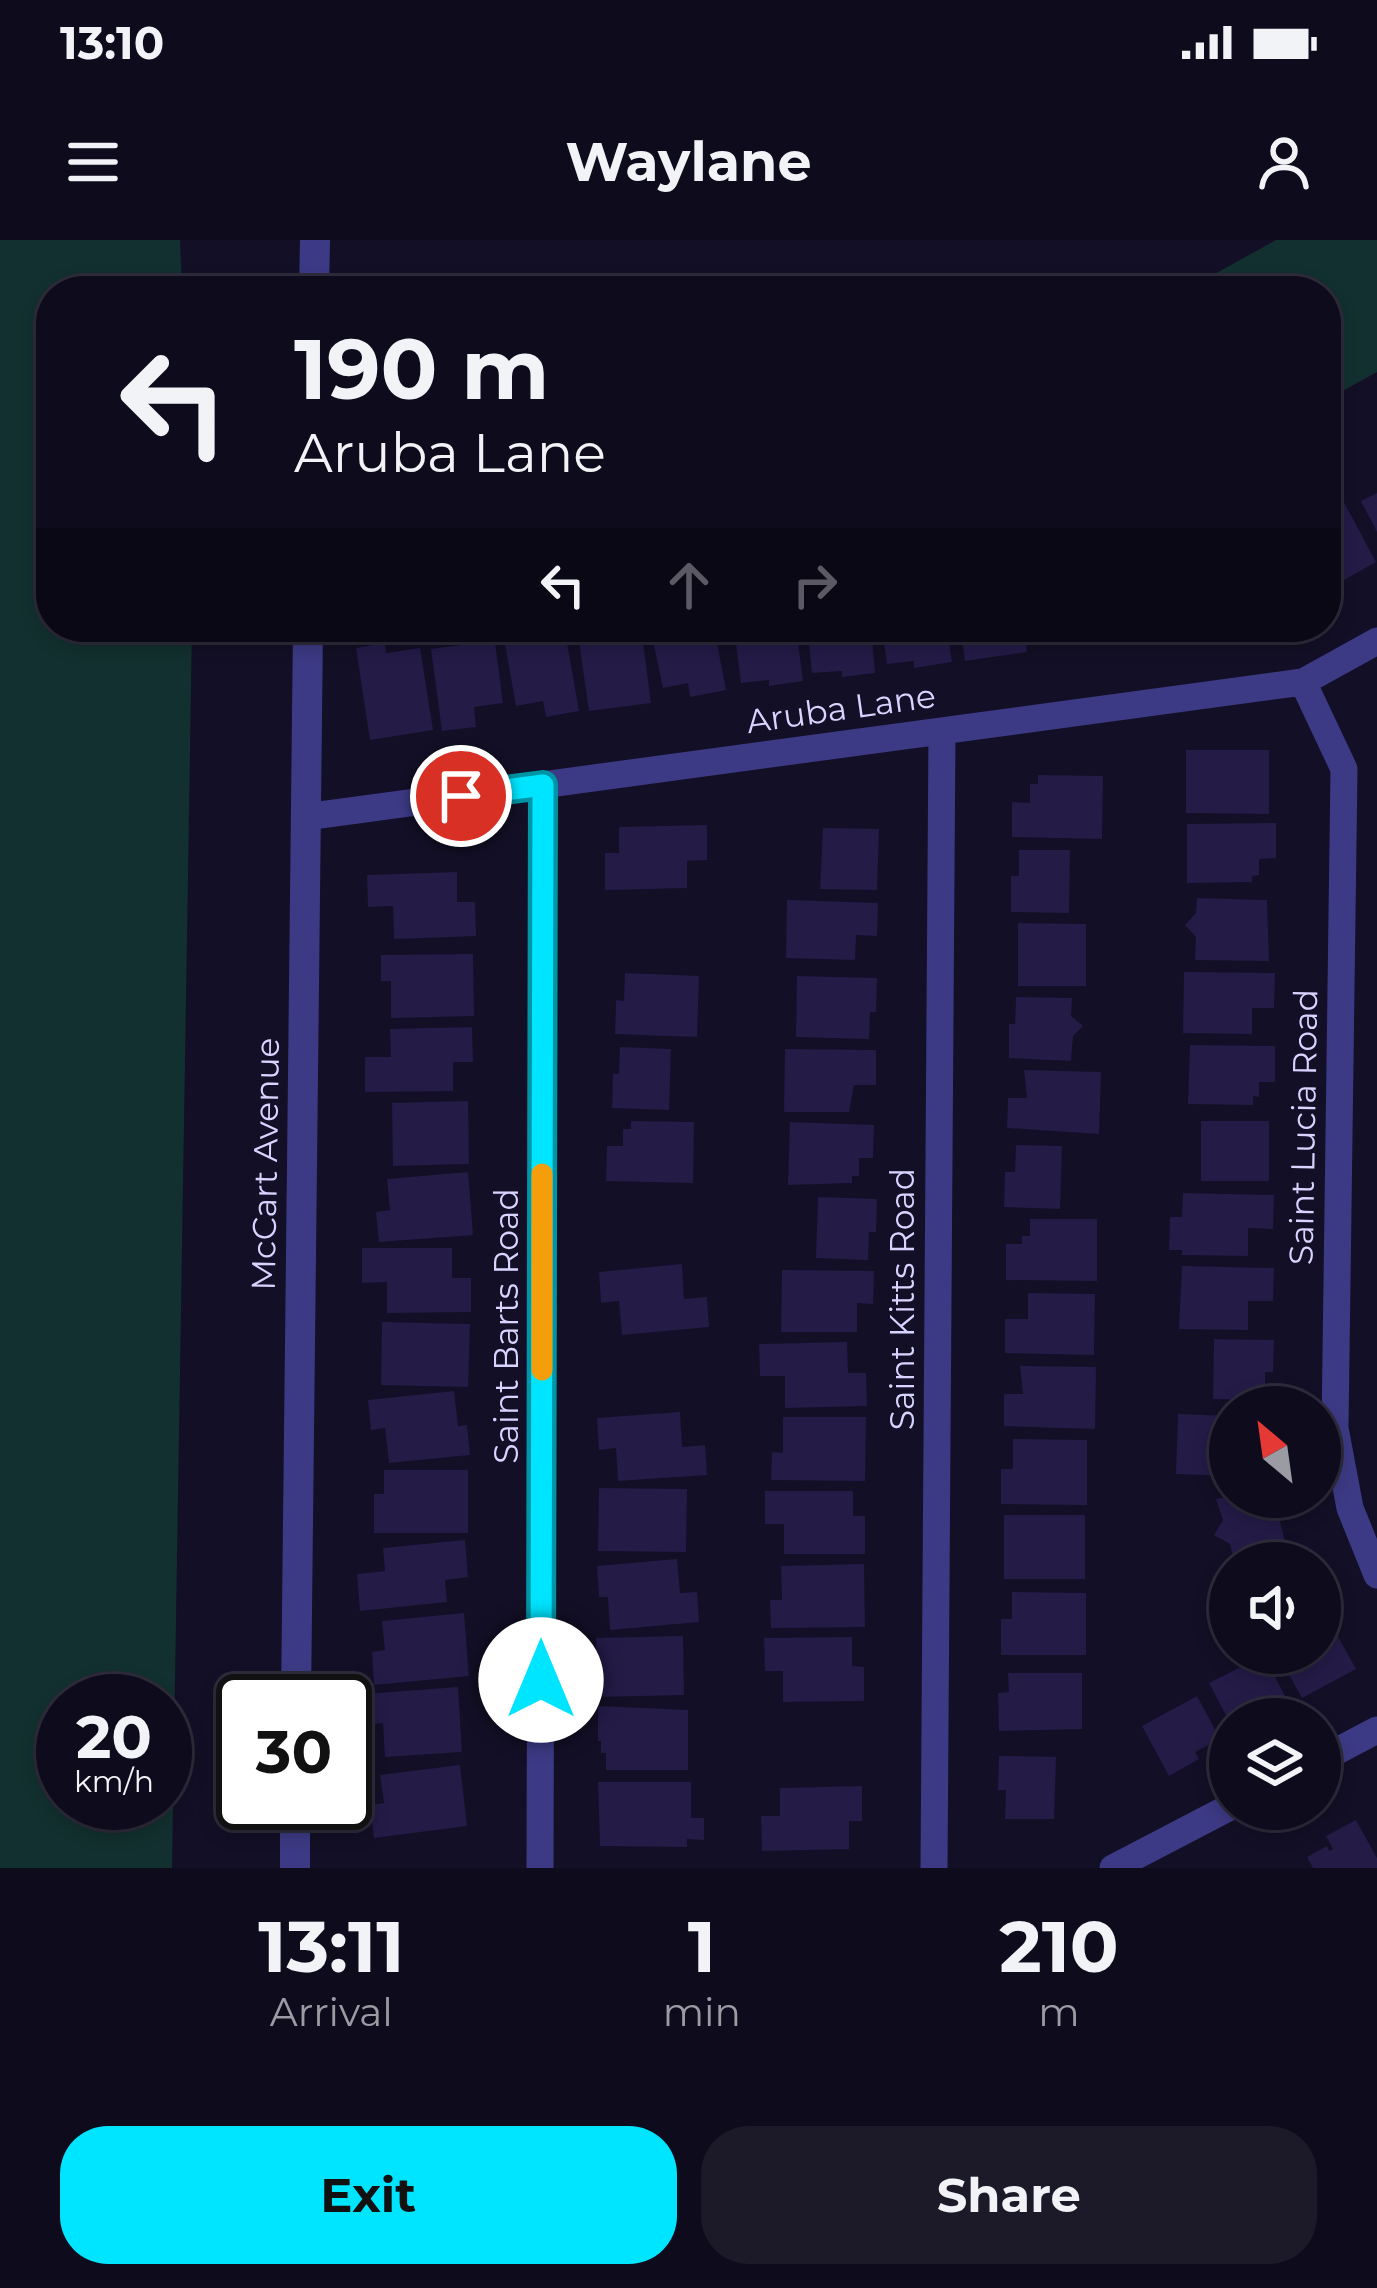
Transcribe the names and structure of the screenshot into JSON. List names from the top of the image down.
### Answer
{
  "streets": {
    "street": [
      "Aruba Lane",
      "Saint Lucia Road",
      "McCart Avenue",
      "Saint Kitts Road",
      "Saint Barts Road"
    ]
  },
  "crossings": [
    ["Aruba Lane", "Saint Lucia Road"],
    ["Aruba Lane", "McCart Avenue"],
    ["Aruba Lane", "Saint Kitts Road"],
    ["Aruba Lane", "Saint Barts Road"]
  ],
  "north": "top left",
  "page": {
    "status": "13:10",
    "header": "Waylane",
    "turn": ["190 m", "Aruba Lane"],
    "speed": "20 km/h",
    "limit": "30",
    "eta": [
      "13:11",
      "Arrival",
      "1",
      "min",
      "210",
      "m"
    ],
    "buttons": ["Exit", "Share"]
  }
}
